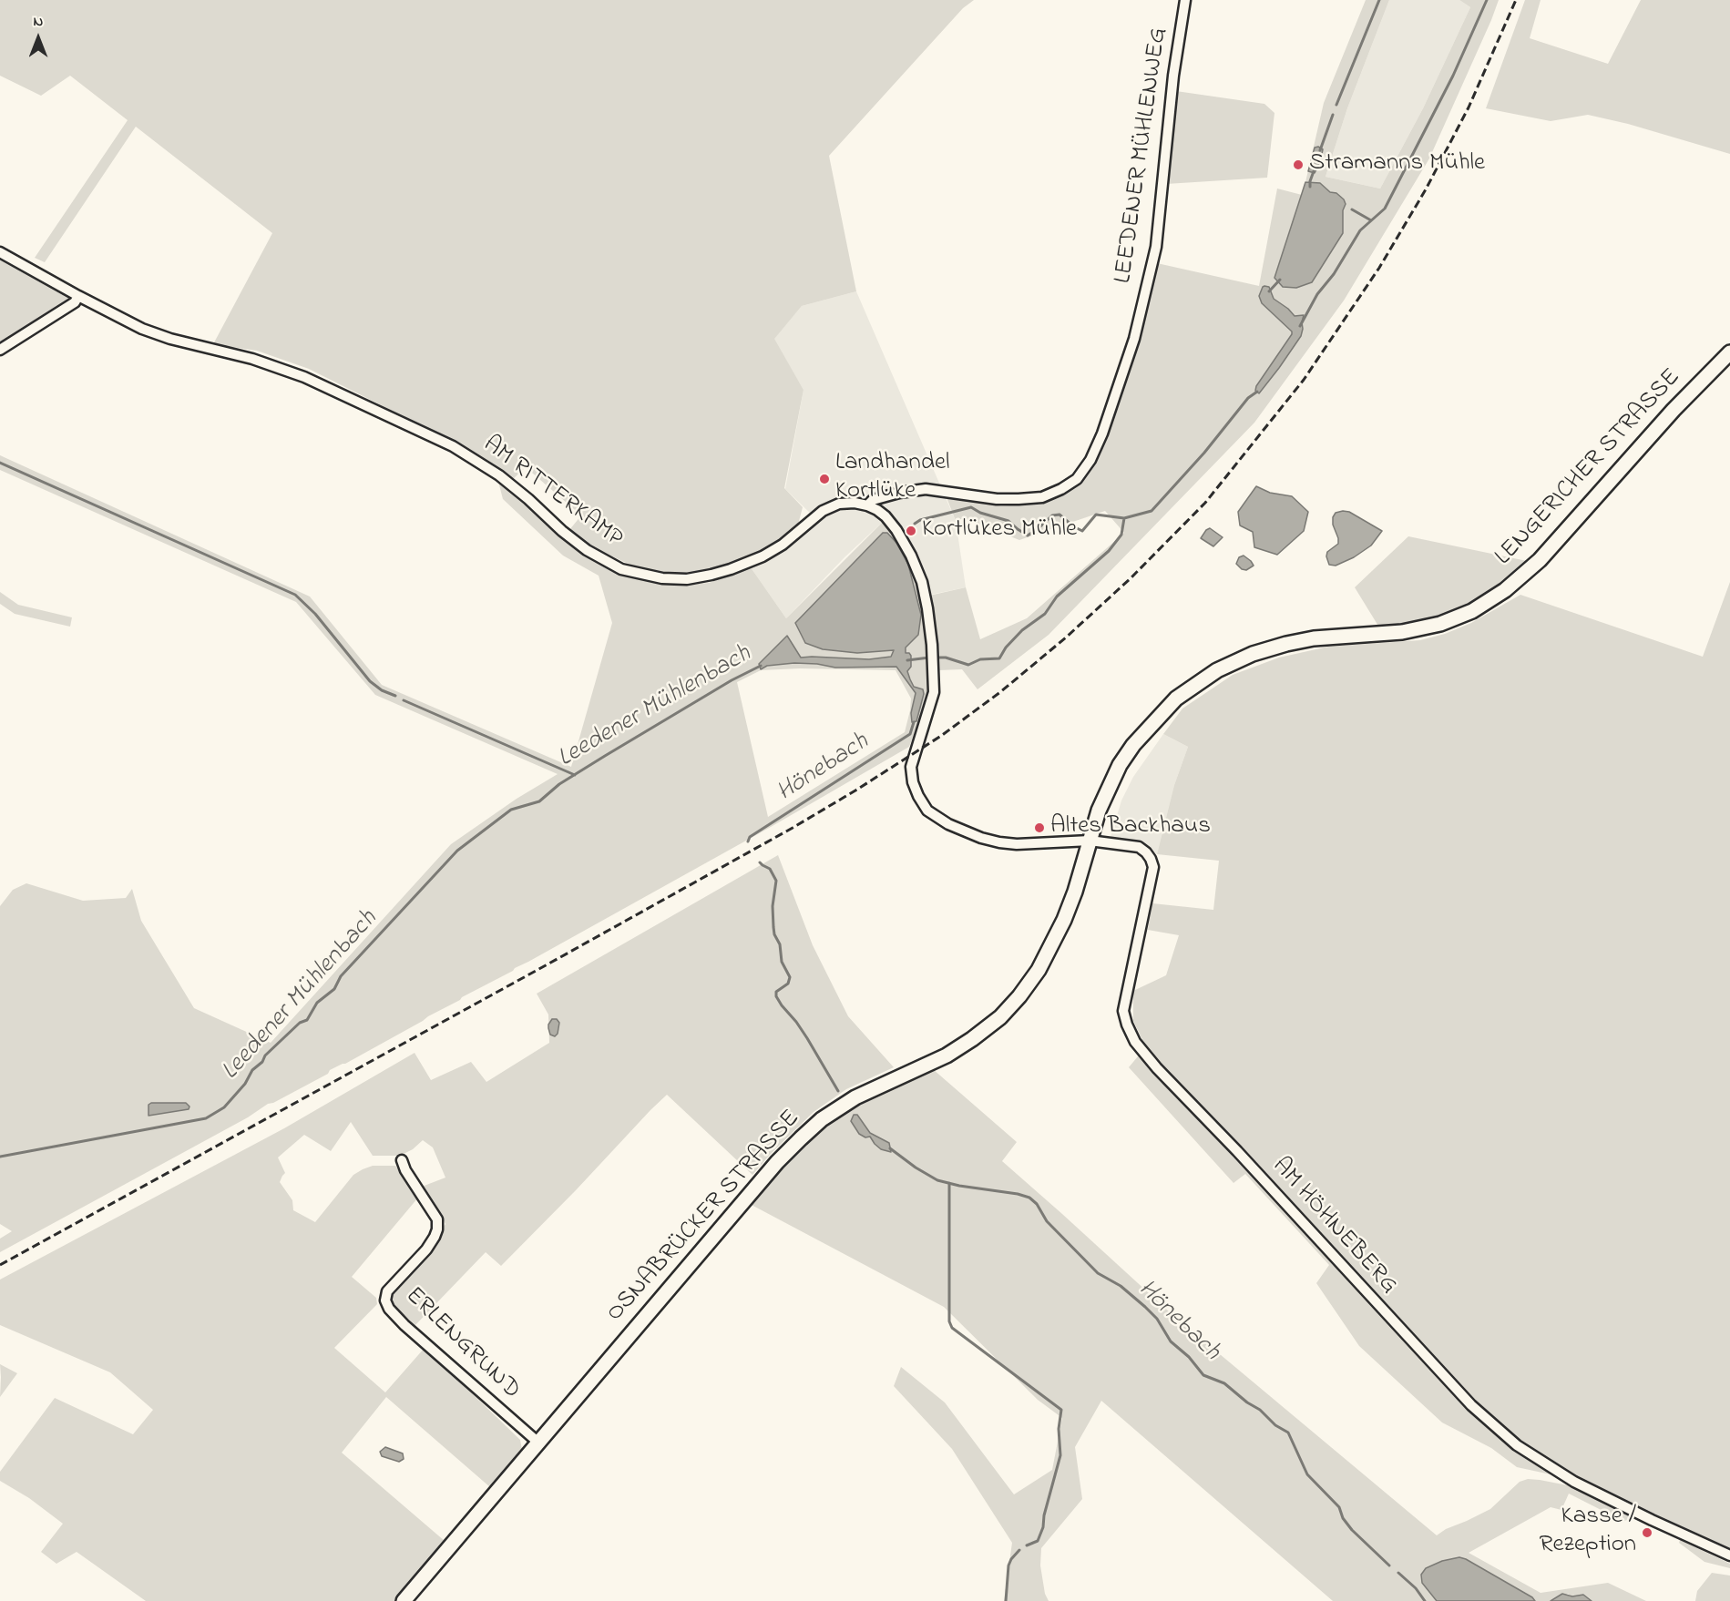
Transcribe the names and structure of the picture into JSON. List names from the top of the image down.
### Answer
{
  "streets": {
    "main road": ["LENGERICHER STRASSE", "OSNABRÜCKER STRASSE"],
    "street": [
      "LEEDENER MÜHLENWEG",
      "AM RITTERKAMP",
      "AM HÖHNEBERG",
      "ERLENGRUND"
    ]
  },
  "crossings": [
    ["LEEDENER MÜHLENWEG", "AM RITTERKAMP"],
    ["LENGERICHER STRASSE", "OSNABRÜCKER STRASSE"],
    ["OSNABRÜCKER STRASSE", "AM HÖHNEBERG"],
    ["OSNABRÜCKER STRASSE", "ERLENGRUND"]
  ],
  "water": ["Leedener Mühlenbach", "Hönebach"],
  "places": [
    "Stramanns Mühle",
    "Landhandel Kortlüke",
    "Kortlükes Mühle",
    "Altes Backhaus",
    "Kasse / Rezeption"
  ],
  "north": "top"
}
